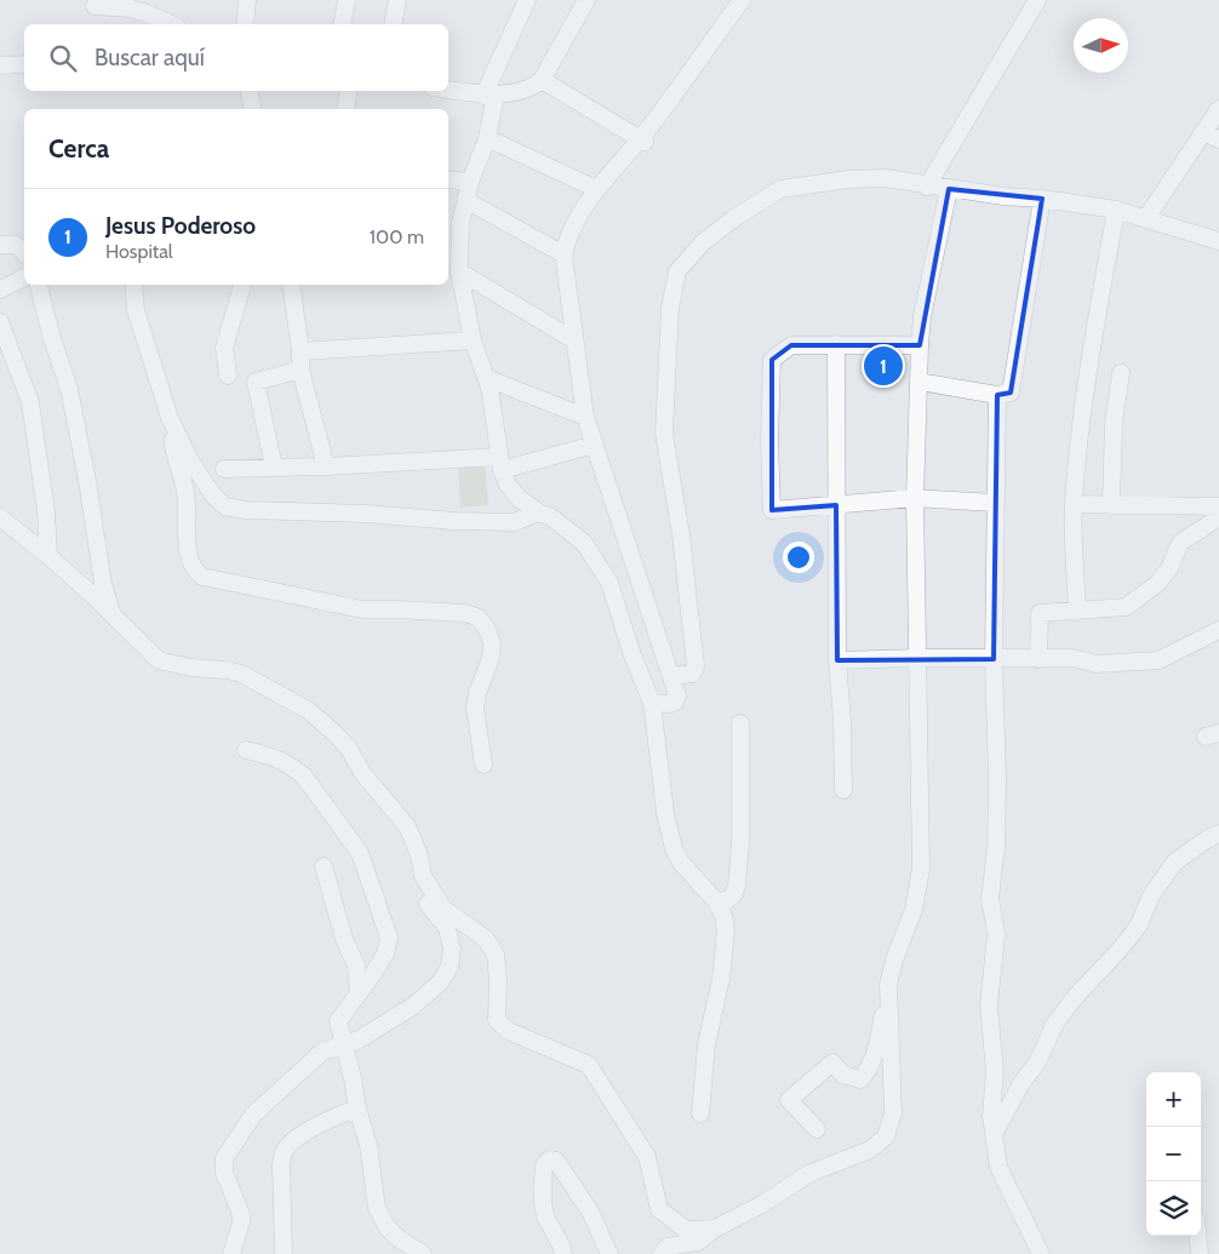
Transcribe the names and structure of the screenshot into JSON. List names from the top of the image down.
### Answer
{
  "north": "right",
  "page": {
    "search": "Buscar aquí",
    "heading": "Cerca",
    "list": [
      {
        "mark": "1",
        "name": "Jesus Poderoso",
        "note": "Hospital",
        "value": "100 m"
      }
    ],
    "pins": "1",
    "map_buttons": ["+", "−"]
  }
}
